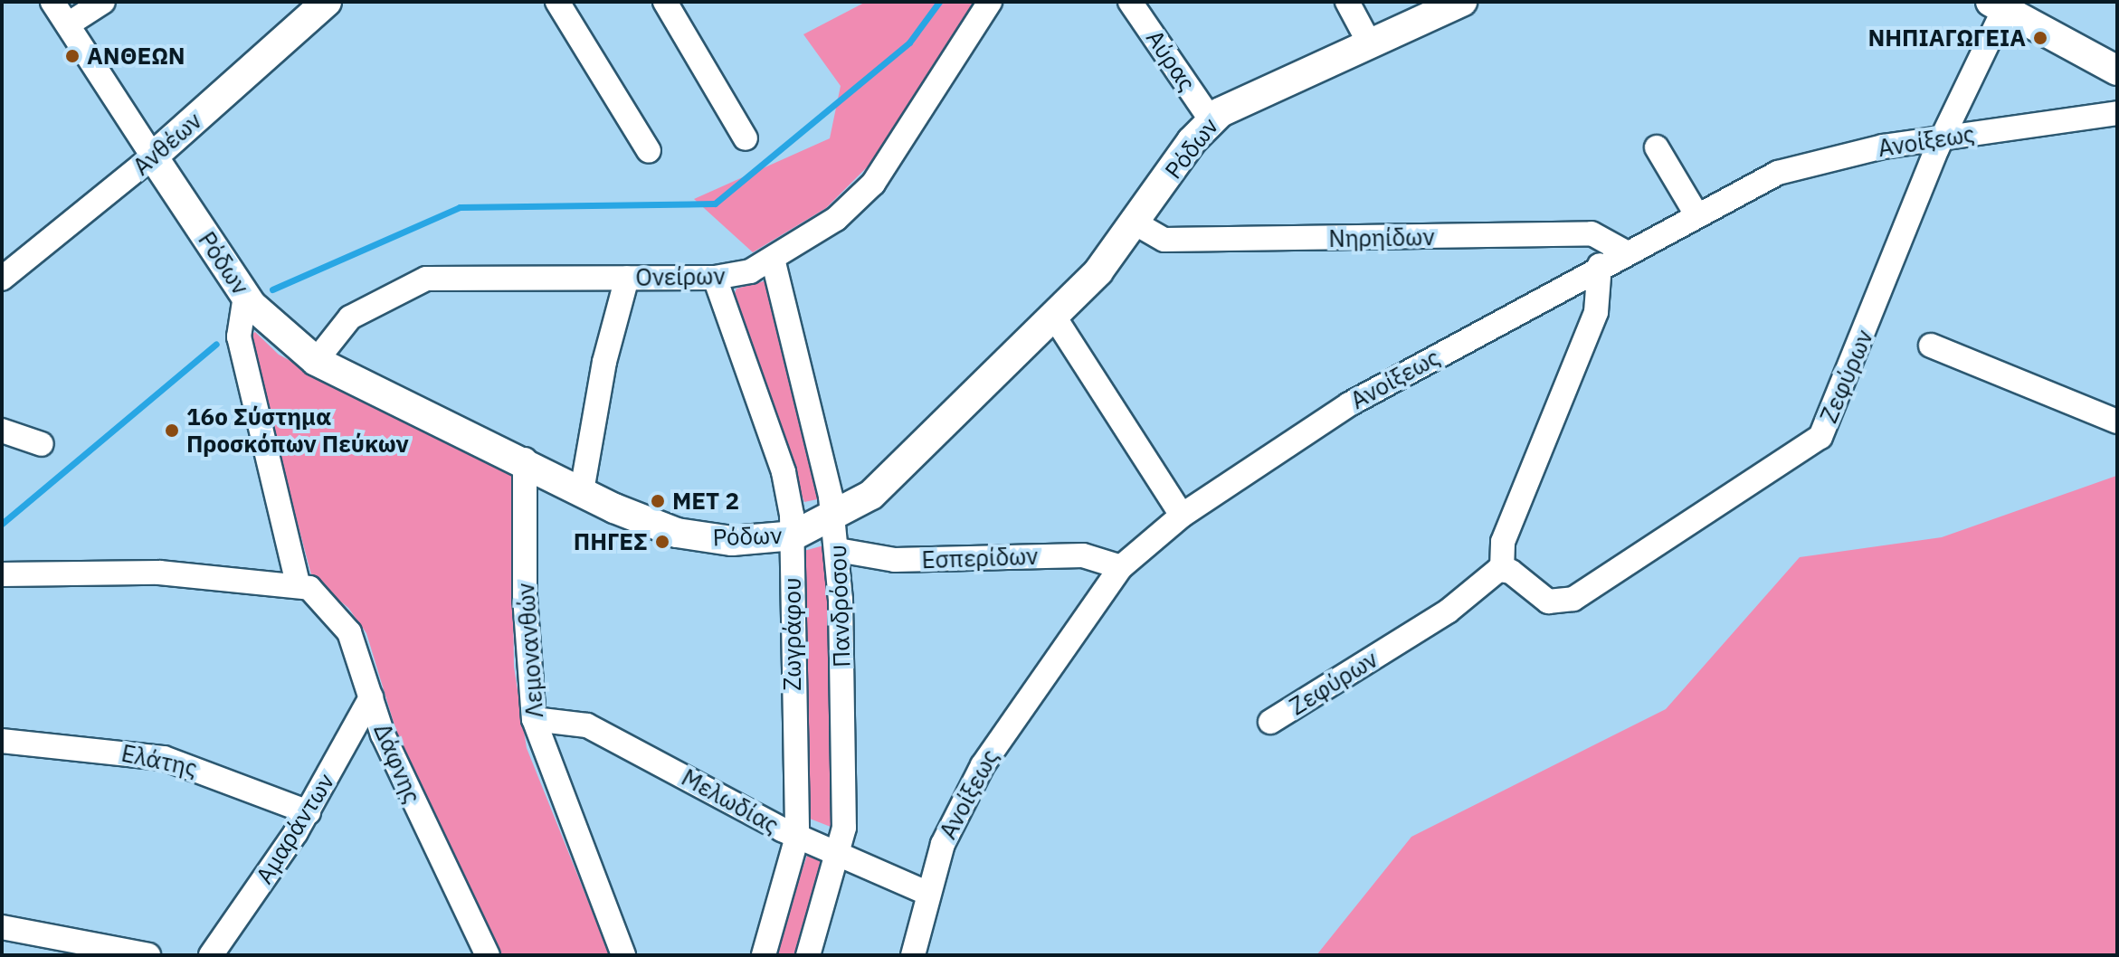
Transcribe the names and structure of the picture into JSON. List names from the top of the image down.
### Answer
{
  "streets": {
    "street": [
      "Αύρας",
      "Ανοίξεως",
      "Ανθέων",
      "Ρόδων",
      "Νηρηίδων",
      "Ονείρων",
      "Ζεφύρων",
      "Εσπερίδων",
      "Πανδρόσου",
      "Ζωγράφου",
      "Λεμονανθών",
      "Ελάτης",
      "Δάφνης",
      "Μελωδίας",
      "Αμαράντων"
    ]
  },
  "crossings": [
    ["Αύρας", "Ρόδων"],
    ["Ανοίξεως", "Νηρηίδων"],
    ["Ανοίξεως", "Ζεφύρων"],
    ["Ανοίξεως", "Εσπερίδων"],
    ["Ανοίξεως", "Μελωδίας"],
    ["Ανθέων", "Ρόδων"],
    ["Ρόδων", "Νηρηίδων"],
    ["Ρόδων", "Ονείρων"],
    ["Ρόδων", "Πανδρόσου"],
    ["Ρόδων", "Ζωγράφου"],
    ["Ρόδων", "Λεμονανθών"],
    ["Ονείρων", "Πανδρόσου"],
    ["Ονείρων", "Ζωγράφου"],
    ["Εσπερίδων", "Πανδρόσου"],
    ["Πανδρόσου", "Μελωδίας"],
    ["Ζωγράφου", "Μελωδίας"],
    ["Λεμονανθών", "Μελωδίας"],
    ["Ελάτης", "Αμαράντων"],
    ["Δάφνης", "Αμαράντων"]
  ],
  "places": [
    "ΝΗΠΙΑΓΩΓΕΙΑ",
    "ΑΝΘΕΩΝ",
    "16ο Σύστημα Προσκόπων Πεύκων",
    "ΜΕΤ 2",
    "ΠΗΓΕΣ"
  ]
}
